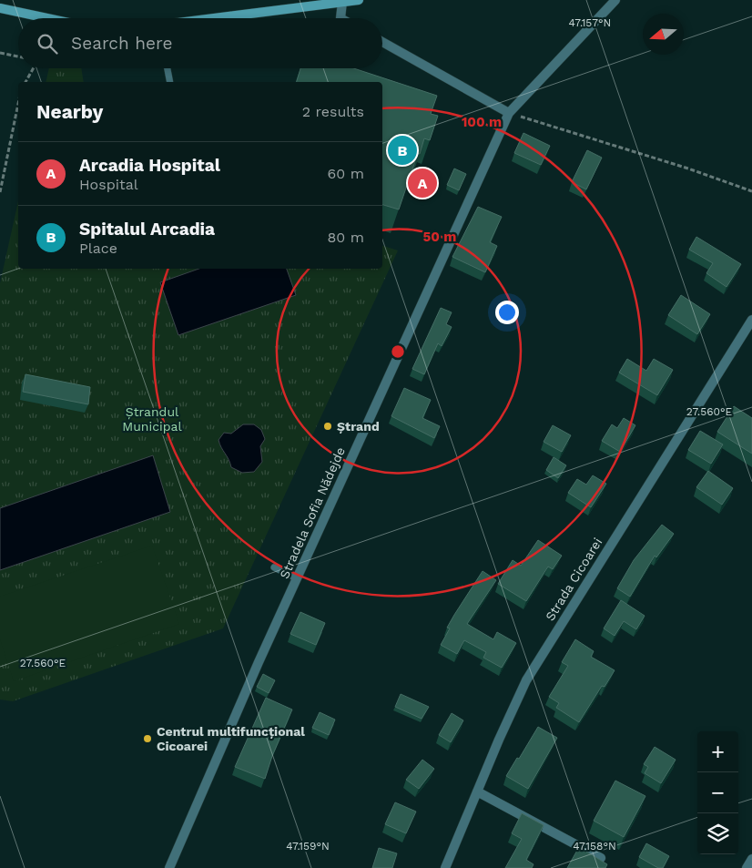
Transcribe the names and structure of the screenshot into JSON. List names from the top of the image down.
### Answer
{
  "streets": {
    "street": ["Stradela Sofia Nădejde", "Strada Cicoarei"]
  },
  "parks": ["Ștrandul Municipal"],
  "places": ["Ștrand", "Centrul multifuncțional Cicoarei"],
  "north": "left",
  "page": {
    "search": "Search here",
    "heading": ["Nearby", "2 results"],
    "pins": ["B", "A"],
    "list": [
      {
        "mark": "A",
        "name": "Arcadia Hospital",
        "note": "Hospital",
        "value": "60 m"
      },
      {
        "mark": "B",
        "name": "Spitalul Arcadia",
        "note": "Place",
        "value": "80 m"
      }
    ],
    "map_buttons": ["+", "−"]
  },
  "coordinates": [
    "47.157°N",
    "27.560°E",
    "47.159°N",
    "47.158°N"
  ],
  "rings": ["100 m", "50 m"]
}
